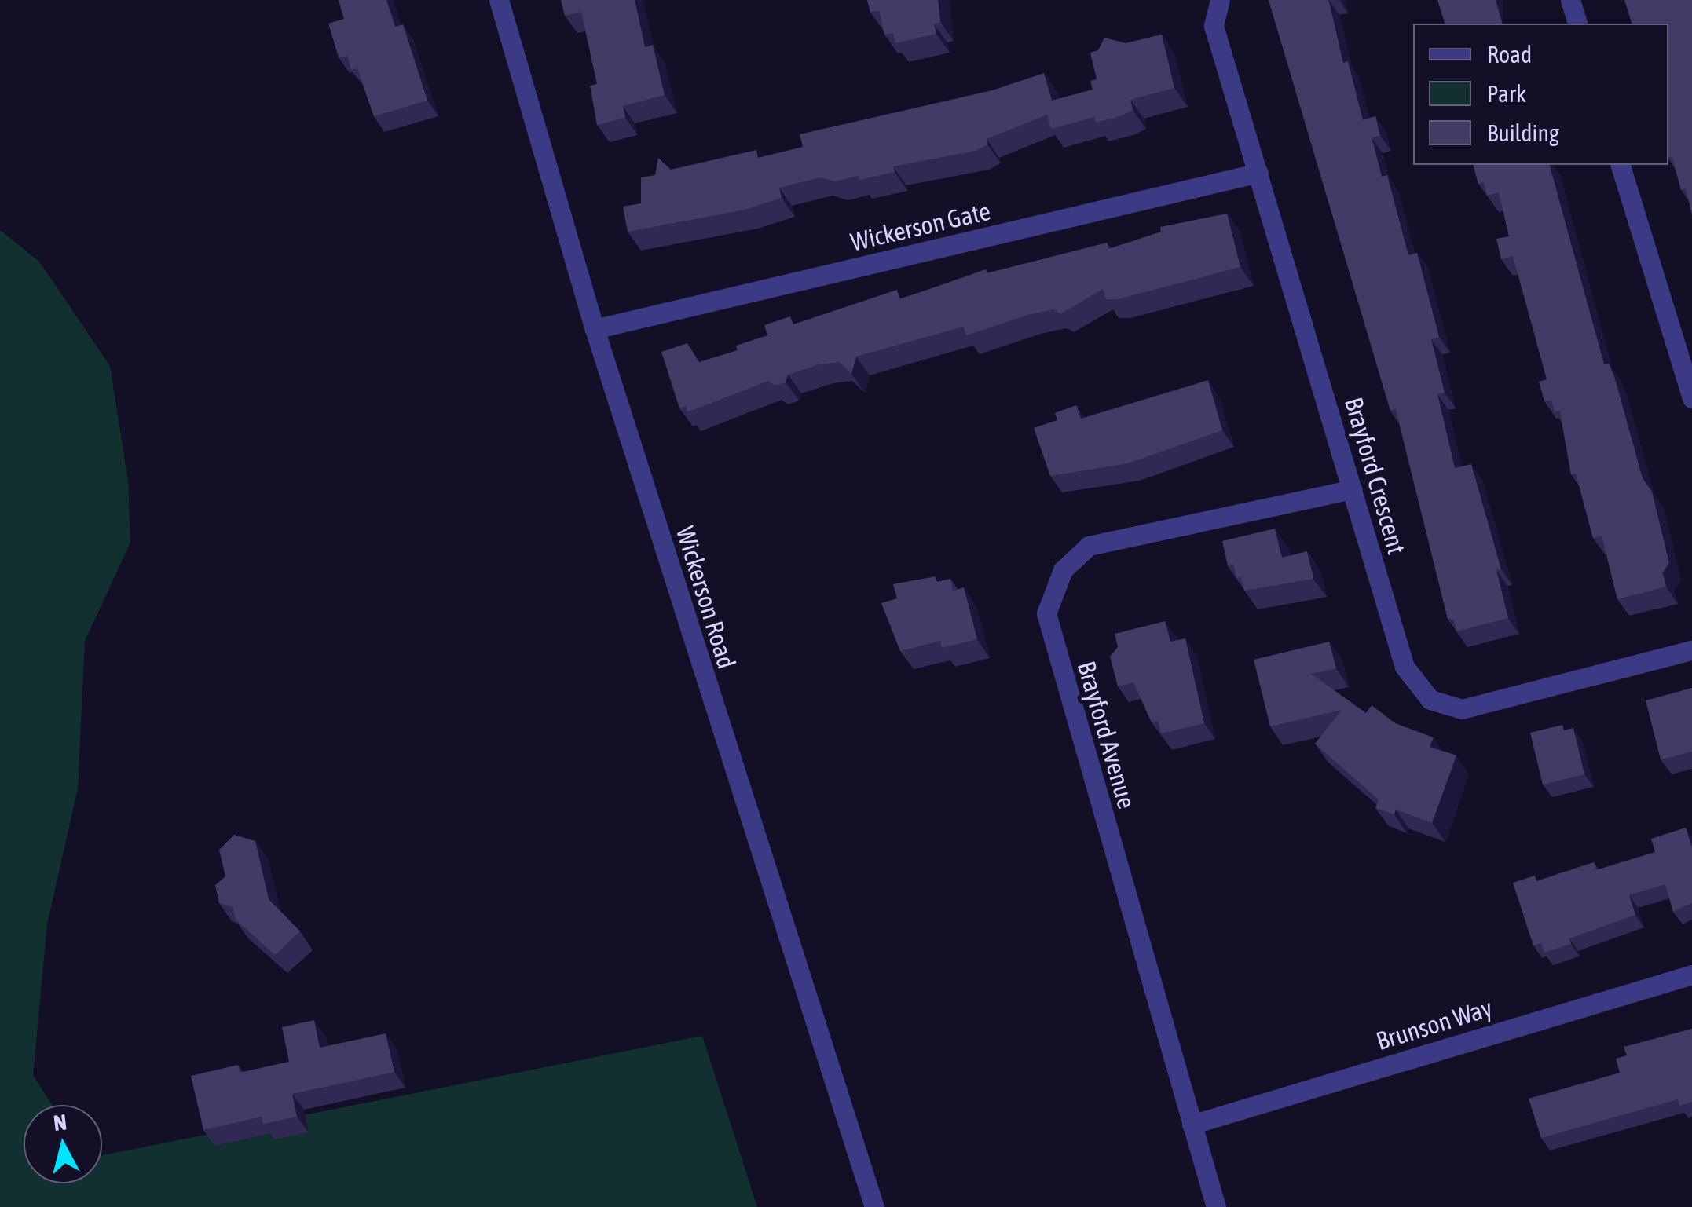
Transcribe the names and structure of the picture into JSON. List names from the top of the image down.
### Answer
{
  "streets": {
    "street": [
      "Wickerson Gate",
      "Brayford Crescent",
      "Wickerson Road",
      "Brayford Avenue",
      "Brunson Way"
    ]
  },
  "crossings": [
    ["Wickerson Gate", "Brayford Crescent"],
    ["Wickerson Gate", "Wickerson Road"],
    ["Brayford Crescent", "Brayford Avenue"],
    ["Brayford Avenue", "Brunson Way"]
  ],
  "legend": ["Road", "Park", "Building"],
  "north": "top"
}
